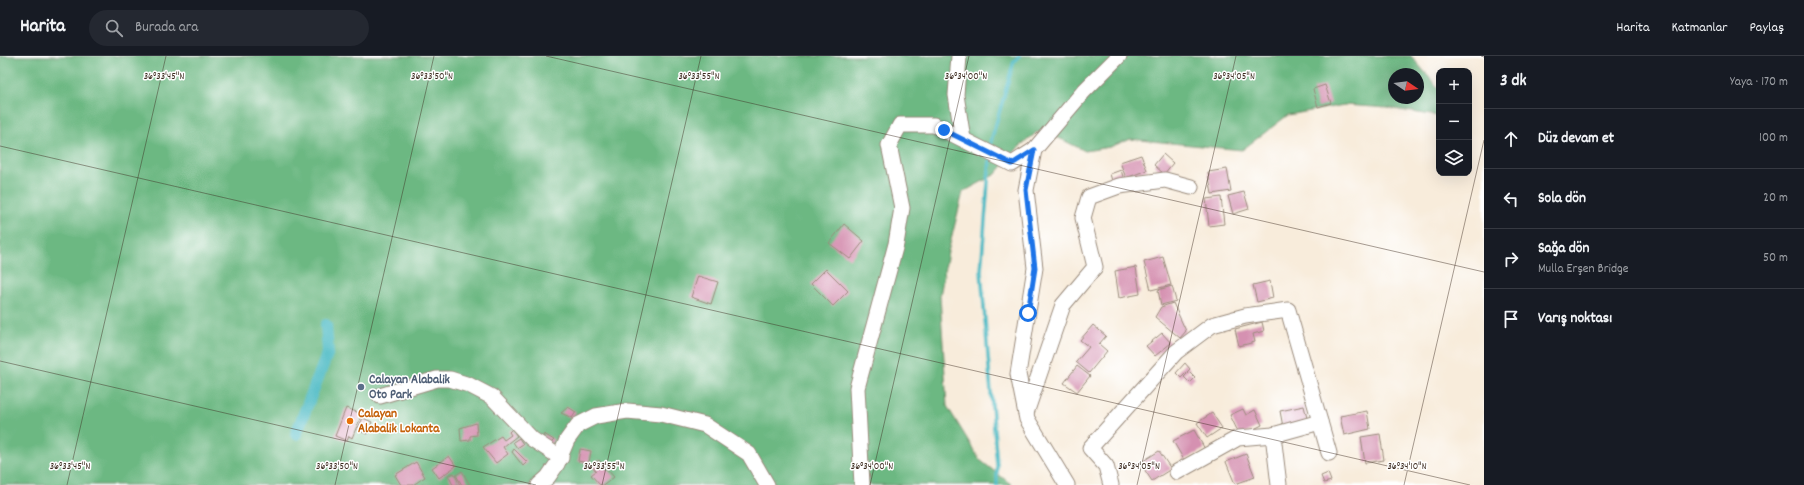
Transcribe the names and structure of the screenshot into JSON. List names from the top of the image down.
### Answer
{
  "places": ["Calayan Alabalik Oto Park", "Calayan Alabalik Lokanta"],
  "north": "right",
  "page": {
    "header": "Harita",
    "search": "Burada ara",
    "nav": ["Harita", "Katmanlar", "Paylaş"],
    "heading": ["3 dk", "Yaya · 170 m"],
    "map_buttons": ["+", "−"],
    "list": [
      ["Düz devam et", "100 m"],
      ["Sola dön", "20 m"],
      ["Sağa dön", "Mulla Erşen Bridge", "50 m"],
      "Varış noktası"
    ]
  },
  "coordinates": [
    "36°33'45\"N",
    "36°33'50\"N",
    "36°33'55\"N",
    "36°34'00\"N",
    "36°34'05\"N",
    "36°34'10\"N"
  ]
}
